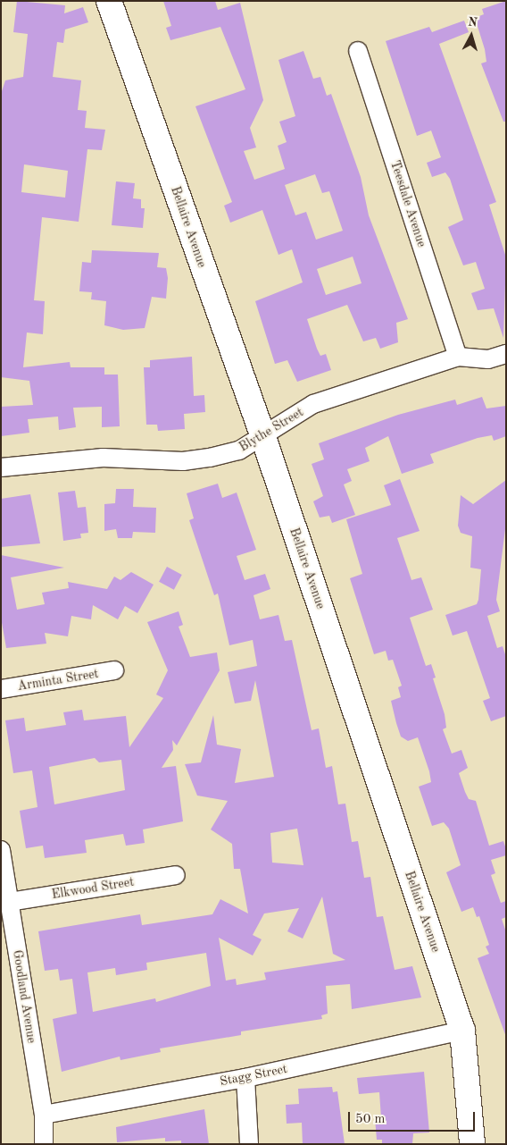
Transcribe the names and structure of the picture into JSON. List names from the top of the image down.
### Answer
{
  "streets": {
    "street": [
      "Teesdale Avenue",
      "Bellaire Avenue",
      "Blythe Street",
      "Arminta Street",
      "Elkwood Street",
      "Goodland Avenue",
      "Stagg Street"
    ]
  },
  "crossings": [
    ["Teesdale Avenue", "Blythe Street"],
    ["Bellaire Avenue", "Blythe Street"],
    ["Bellaire Avenue", "Stagg Street"],
    ["Elkwood Street", "Goodland Avenue"],
    ["Goodland Avenue", "Stagg Street"]
  ],
  "scale_bar": "50 m",
  "north": "top"
}
